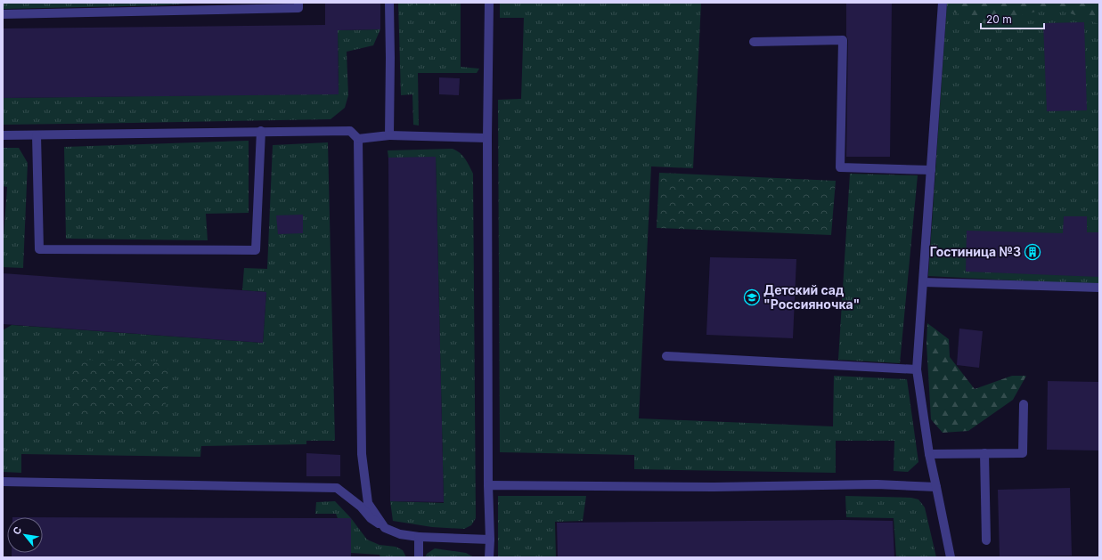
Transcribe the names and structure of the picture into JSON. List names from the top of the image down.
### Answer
{
  "places": {
    "building": ["Гостиница №3"],
    "school or university": ["Детский сад \"Россияночка\""]
  },
  "scale_bar": "20 m",
  "north": "top left"
}
